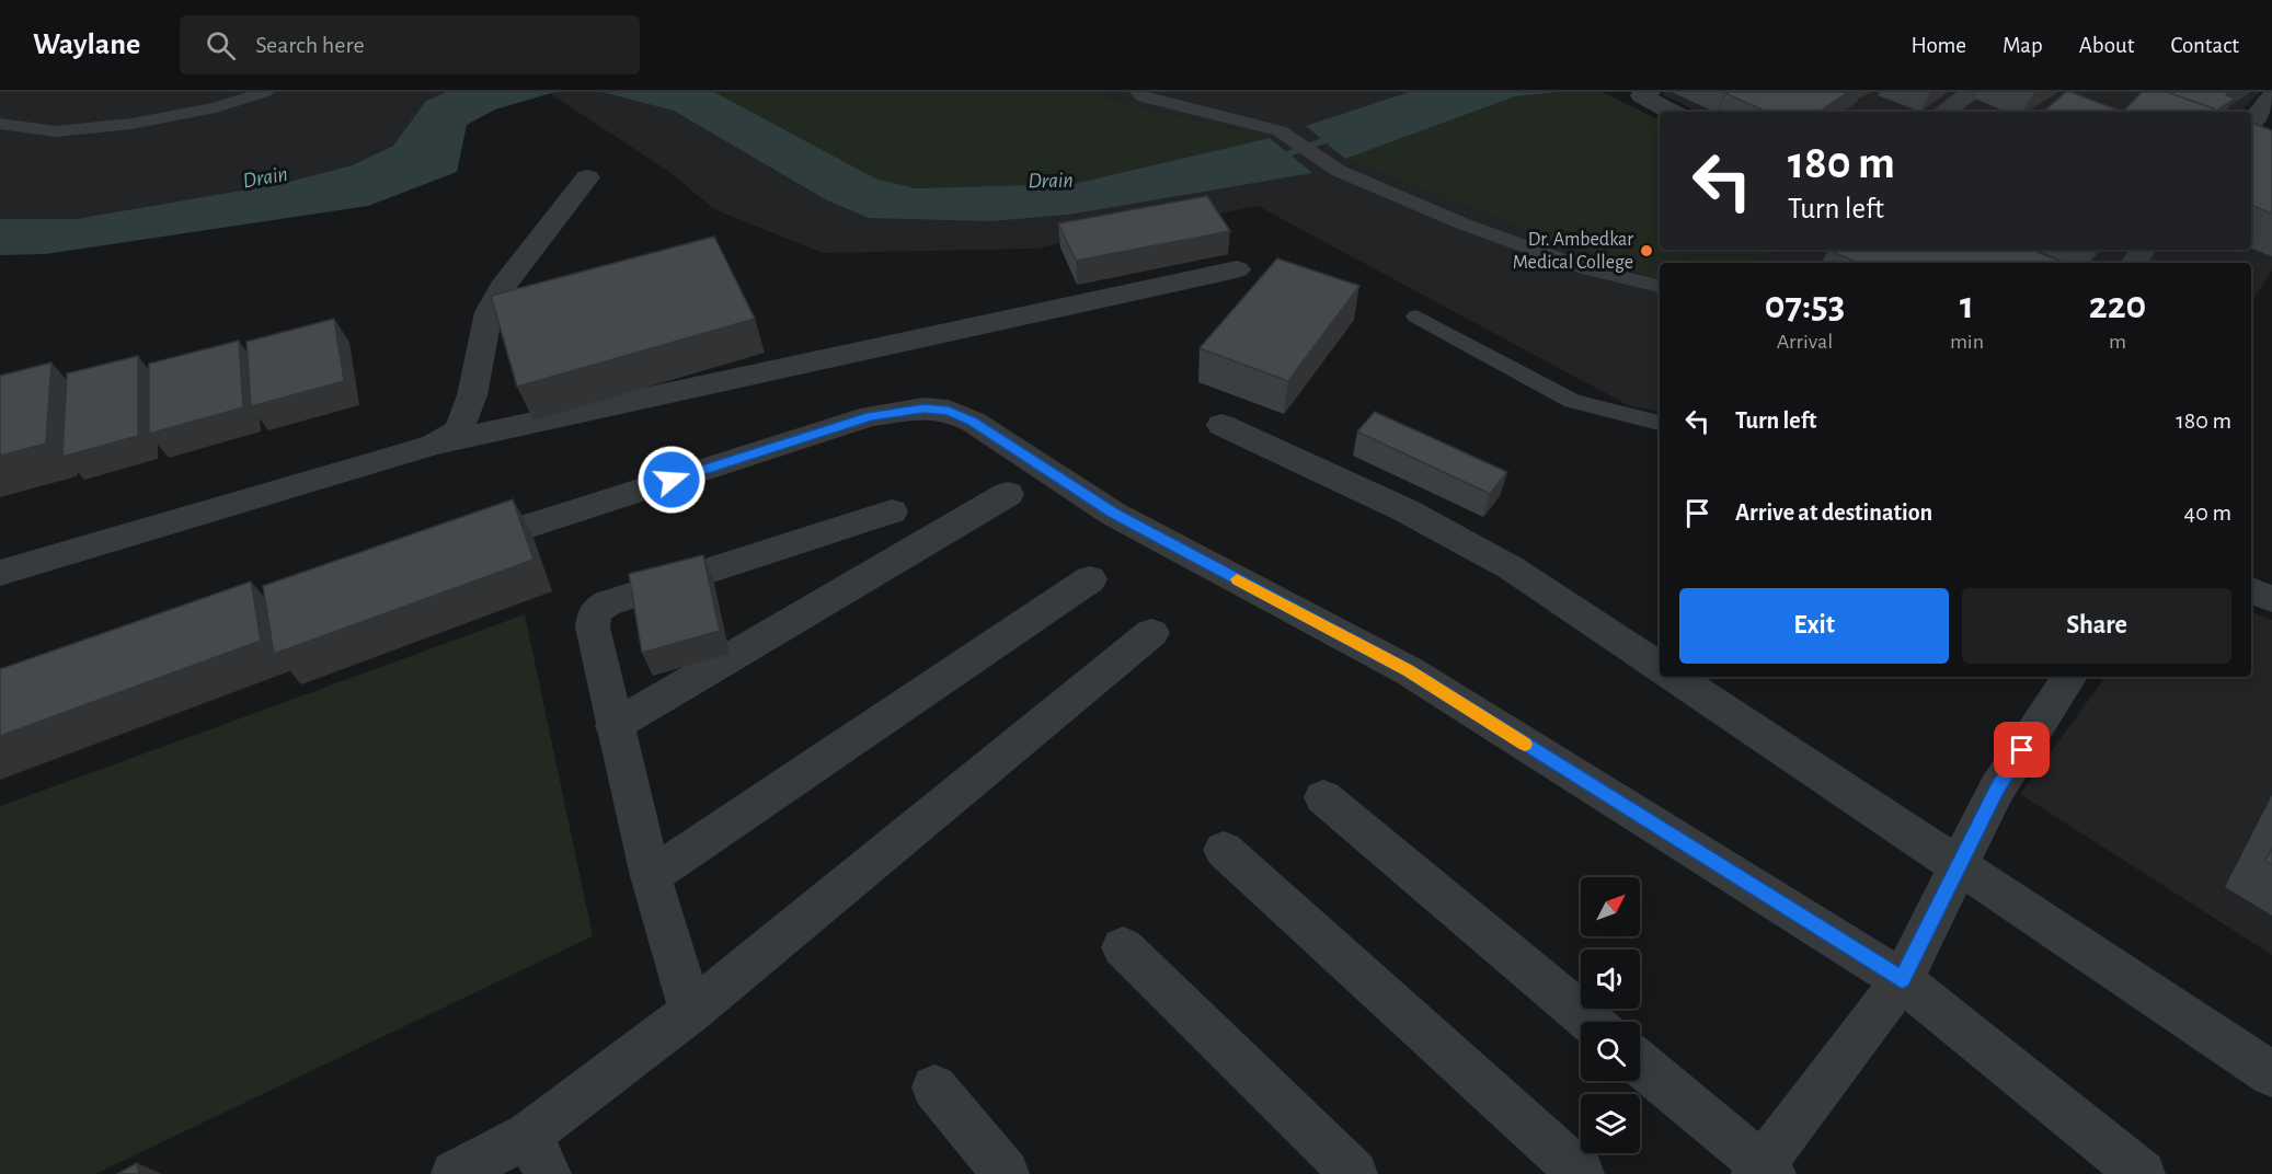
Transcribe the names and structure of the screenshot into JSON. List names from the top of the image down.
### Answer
{
  "water": ["Drain"],
  "places": ["Dr. Ambedkar Medical College"],
  "north": "top right",
  "page": {
    "header": "Waylane",
    "search": "Search here",
    "nav": [
      "Home",
      "Map",
      "About",
      "Contact"
    ],
    "turn": ["180 m", "Turn left"],
    "eta": [
      "07:53",
      "Arrival",
      "1",
      "min",
      "220",
      "m"
    ],
    "list": [
      {
        "name": "Turn left",
        "value": "180 m"
      },
      {
        "name": "Arrive at destination",
        "value": "40 m"
      }
    ],
    "buttons": ["Exit", "Share"]
  }
}
